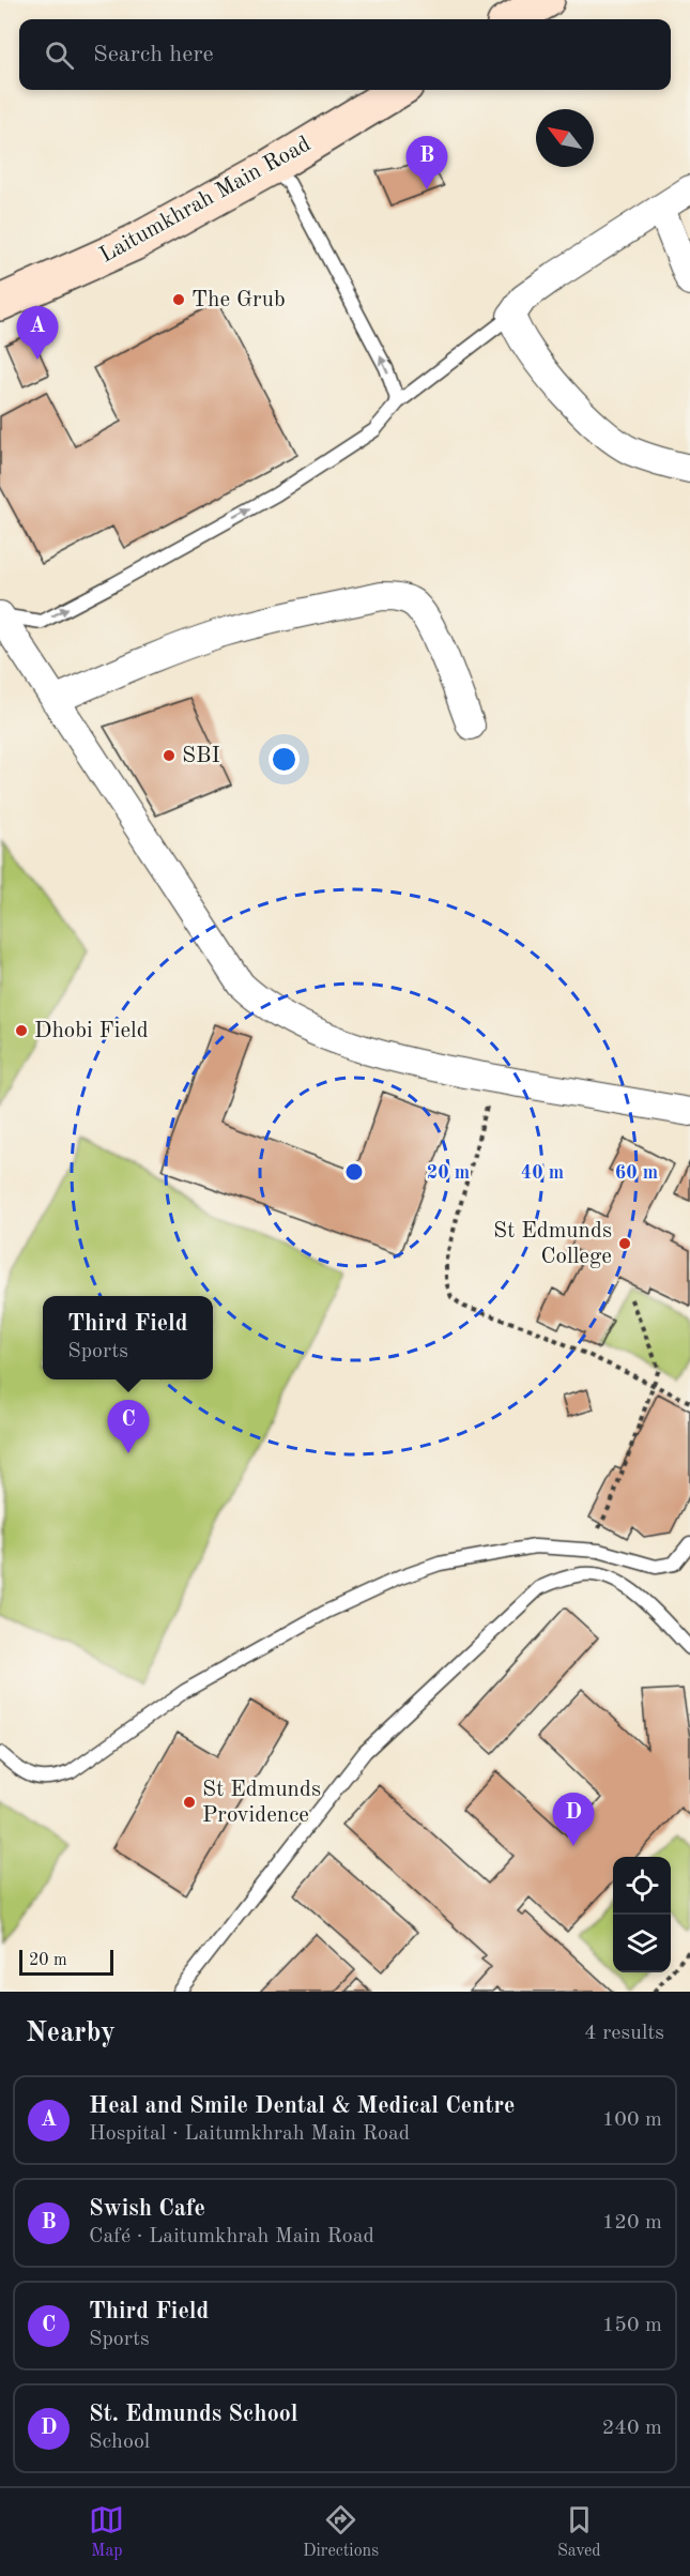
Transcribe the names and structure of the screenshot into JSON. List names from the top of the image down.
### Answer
{
  "streets": {
    "street": ["Laitumkhrah Main Road"]
  },
  "places": [
    "The Grub",
    "SBI",
    "Dhobi Field",
    "St Edmunds College",
    "St Edmunds Providence"
  ],
  "scale_bar": "20 m",
  "north": "top left",
  "page": {
    "search": "Search here",
    "pins": [
      "B",
      "A",
      "C",
      "D"
    ],
    "popup": ["Third Field", "Sports"],
    "scale": "20 m",
    "heading": ["Nearby", "4 results"],
    "list": [
      {
        "mark": "A",
        "name": "Heal and Smile Dental & Medical Centre",
        "note": "Hospital · Laitumkhrah Main Road",
        "value": "100 m"
      },
      {
        "mark": "B",
        "name": "Swish Cafe",
        "note": "Café · Laitumkhrah Main Road",
        "value": "120 m"
      },
      {
        "mark": "C",
        "name": "Third Field",
        "note": "Sports",
        "value": "150 m"
      },
      {
        "mark": "D",
        "name": "St. Edmunds School",
        "note": "School",
        "value": "240 m"
      }
    ],
    "nav": ["Map", "Directions", "Saved"]
  },
  "rings": ["20 m", "40 m", "60 m"]
}
